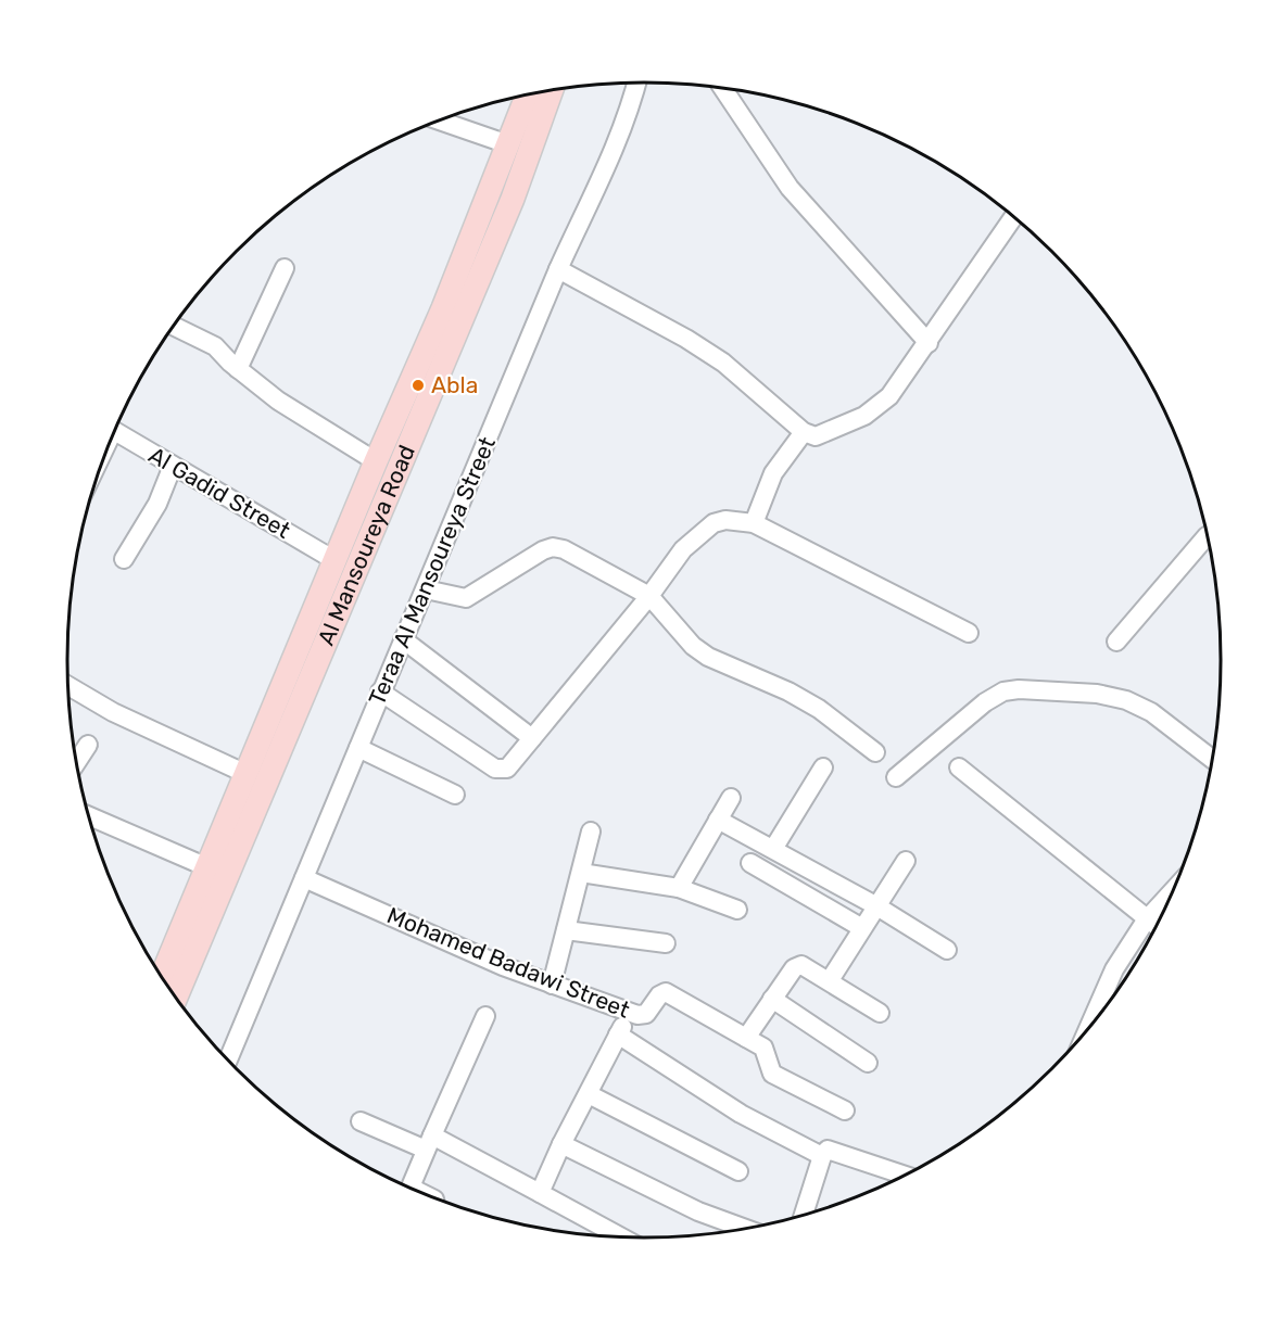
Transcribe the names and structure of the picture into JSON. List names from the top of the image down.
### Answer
{
  "streets": {
    "main road": ["Al Mansoureya Road"],
    "street": ["Al Gadid Street", "Teraa Al Mansoureya Street", "Mohamed Badawi Street"]
  },
  "crossings": [
    ["Al Gadid Street", "Al Mansoureya Road"],
    ["Teraa Al Mansoureya Street", "Mohamed Badawi Street"]
  ],
  "places": ["Abla"]
}
